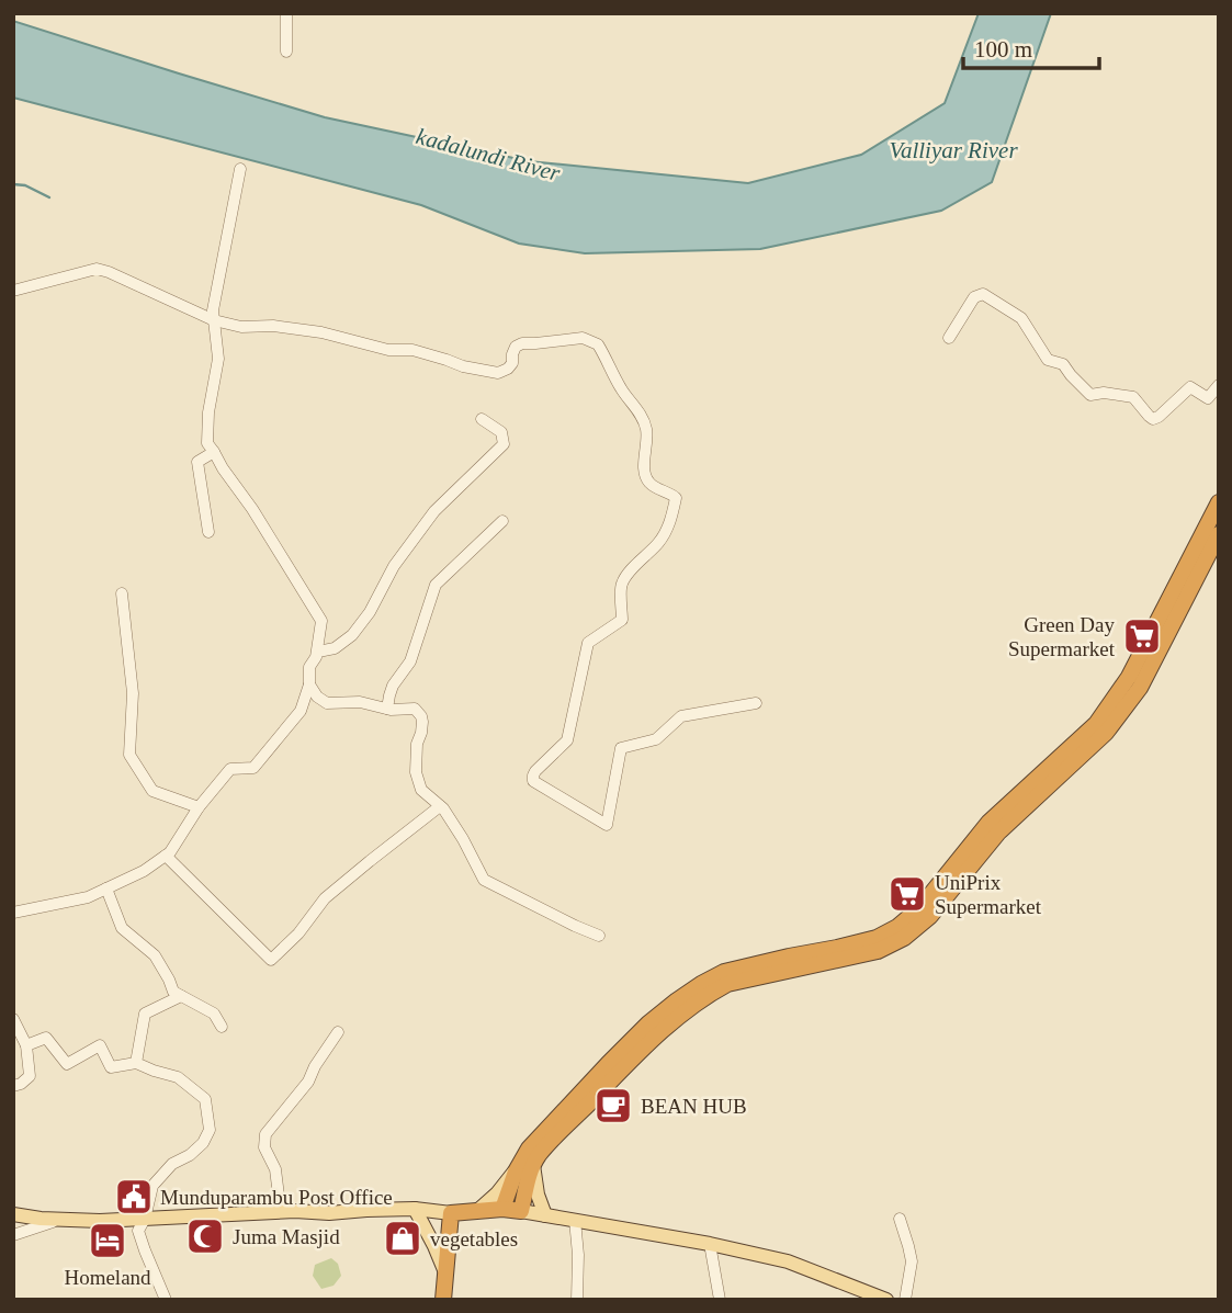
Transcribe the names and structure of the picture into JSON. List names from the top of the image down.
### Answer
{
  "water": ["Valliyar River", "kadalundi River"],
  "places": {
    "supermarket": ["Green Day Supermarket", "UniPrix Supermarket"],
    "cafe": ["BEAN HUB"],
    "public building": ["Munduparambu Post Office"],
    "mosque": ["Juma Masjid"],
    "shop": ["vegetables"],
    "hotel": ["Homeland"]
  },
  "scale_bar": "100 m"
}
